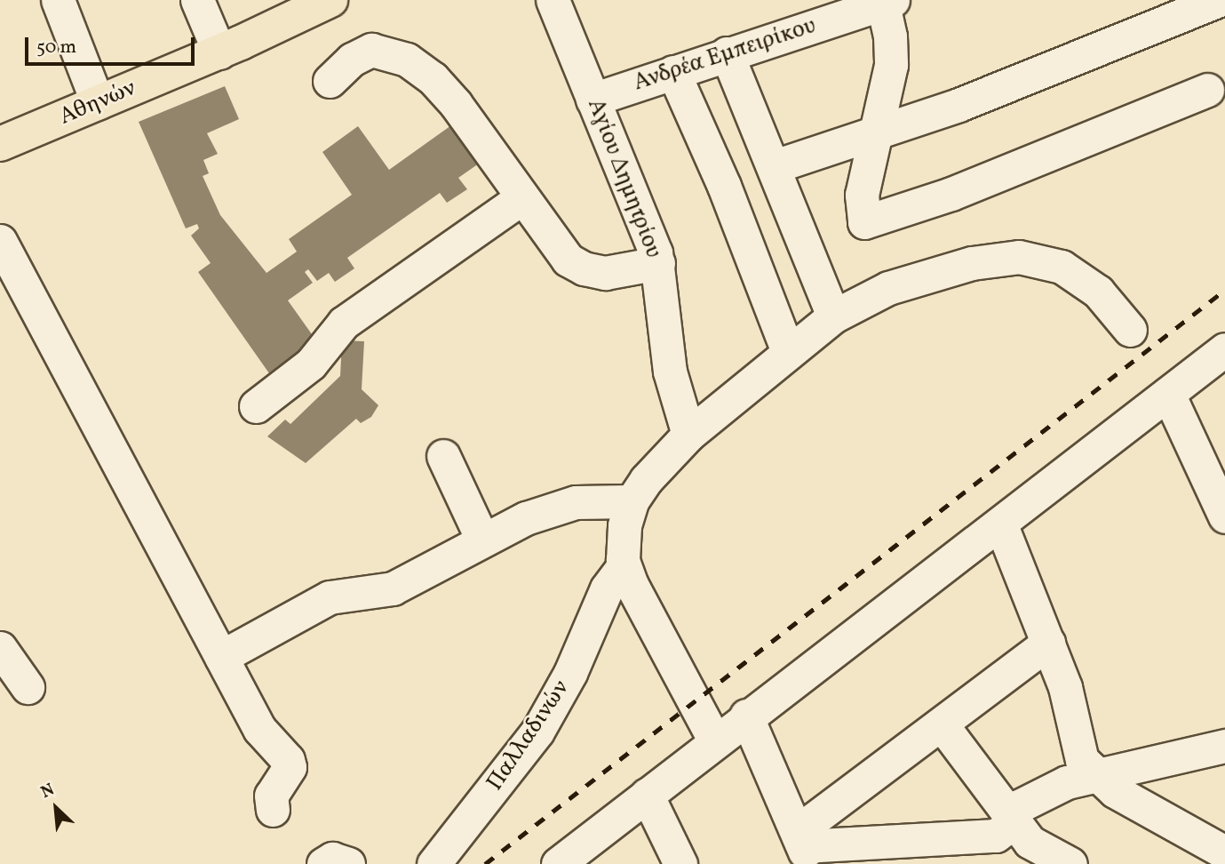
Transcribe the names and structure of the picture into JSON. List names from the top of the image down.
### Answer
{
  "streets": {
    "main road": ["Αθηνών"],
    "street": ["Ανδρέα Εμπειρίκου", "Αγίου Δημητρίου", "Παλλαδινών"]
  },
  "crossings": [
    ["Ανδρέα Εμπειρίκου", "Αγίου Δημητρίου"]
  ],
  "scale_bar": "50 m",
  "north": "top left"
}
